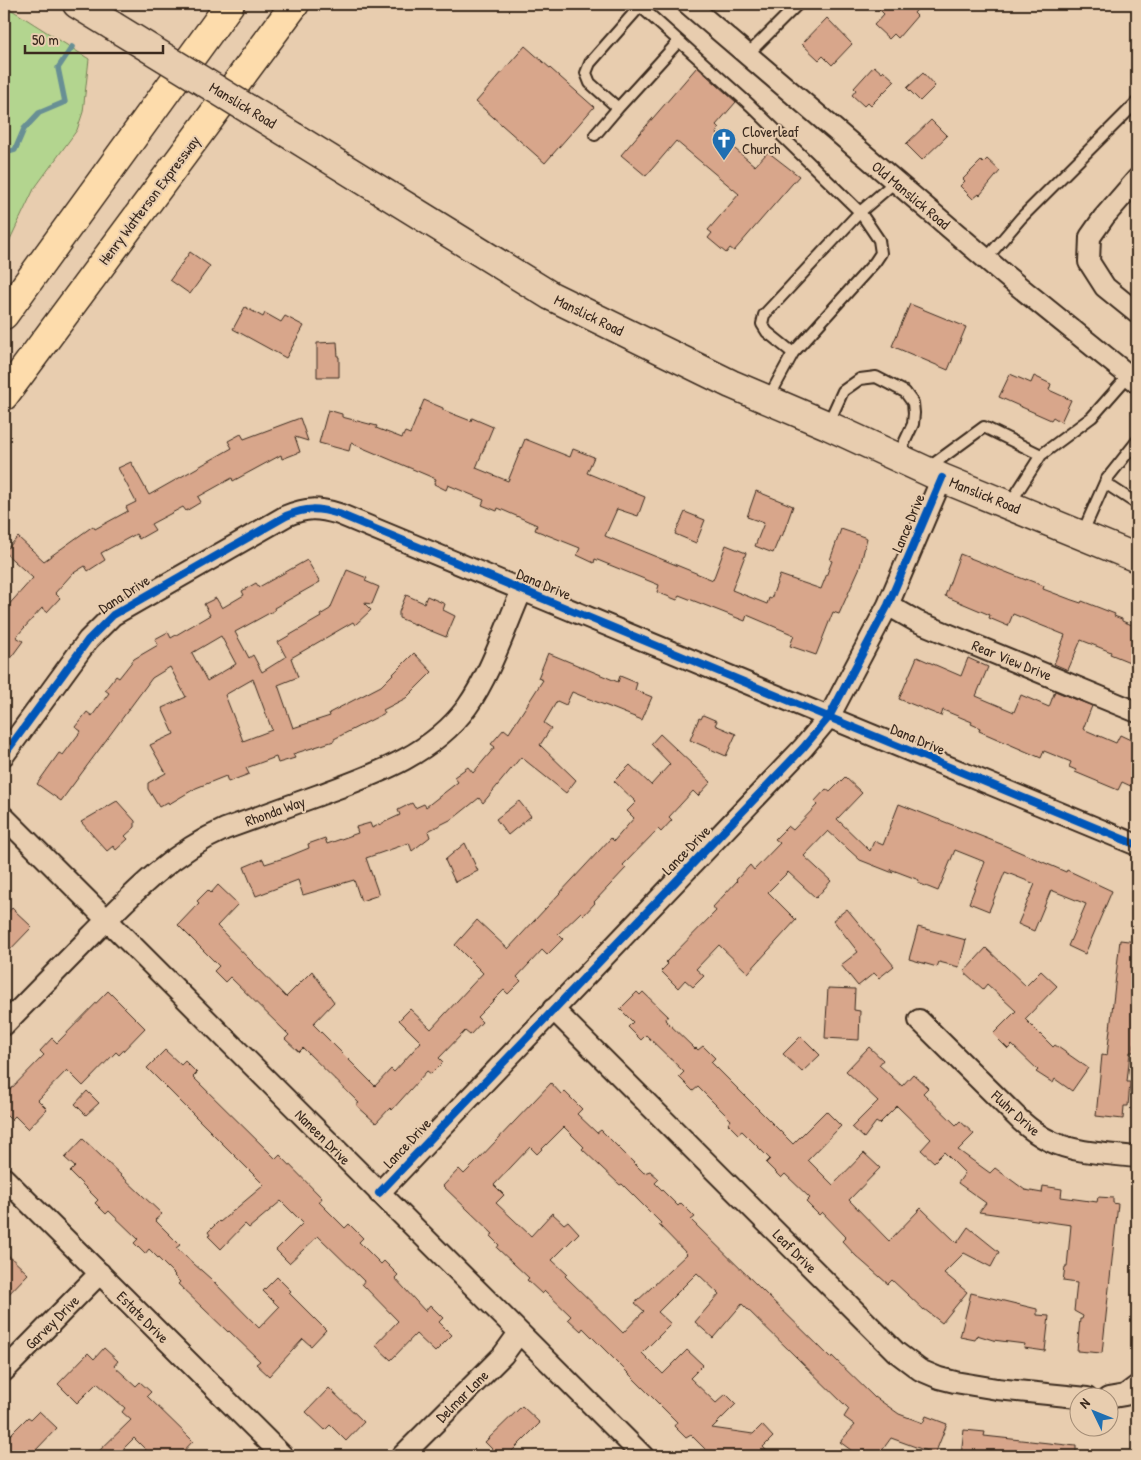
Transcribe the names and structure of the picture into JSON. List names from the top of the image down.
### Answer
{
  "streets": {
    "highway": ["Henry Watterson Expressway"],
    "main road": ["Manslick Road"],
    "street": [
      "Old Manslick Road",
      "Lance Drive",
      "Dana Drive",
      "Rear View Drive",
      "Rhonda Way",
      "Fluhr Drive",
      "Naneen Drive",
      "Leaf Drive",
      "Estate Drive",
      "Garvey Drive",
      "Delmar Lane"
    ]
  },
  "crossings": [
    ["Manslick Road", "Lance Drive"],
    ["Lance Drive", "Dana Drive"],
    ["Lance Drive", "Rear View Drive"],
    ["Lance Drive", "Naneen Drive"],
    ["Lance Drive", "Leaf Drive"],
    ["Dana Drive", "Rhonda Way"],
    ["Rhonda Way", "Naneen Drive"],
    ["Naneen Drive", "Delmar Lane"],
    ["Estate Drive", "Garvey Drive"]
  ],
  "places": {
    "church": ["Cloverleaf Church"]
  },
  "scale_bar": "50 m",
  "north": "top left"
}
